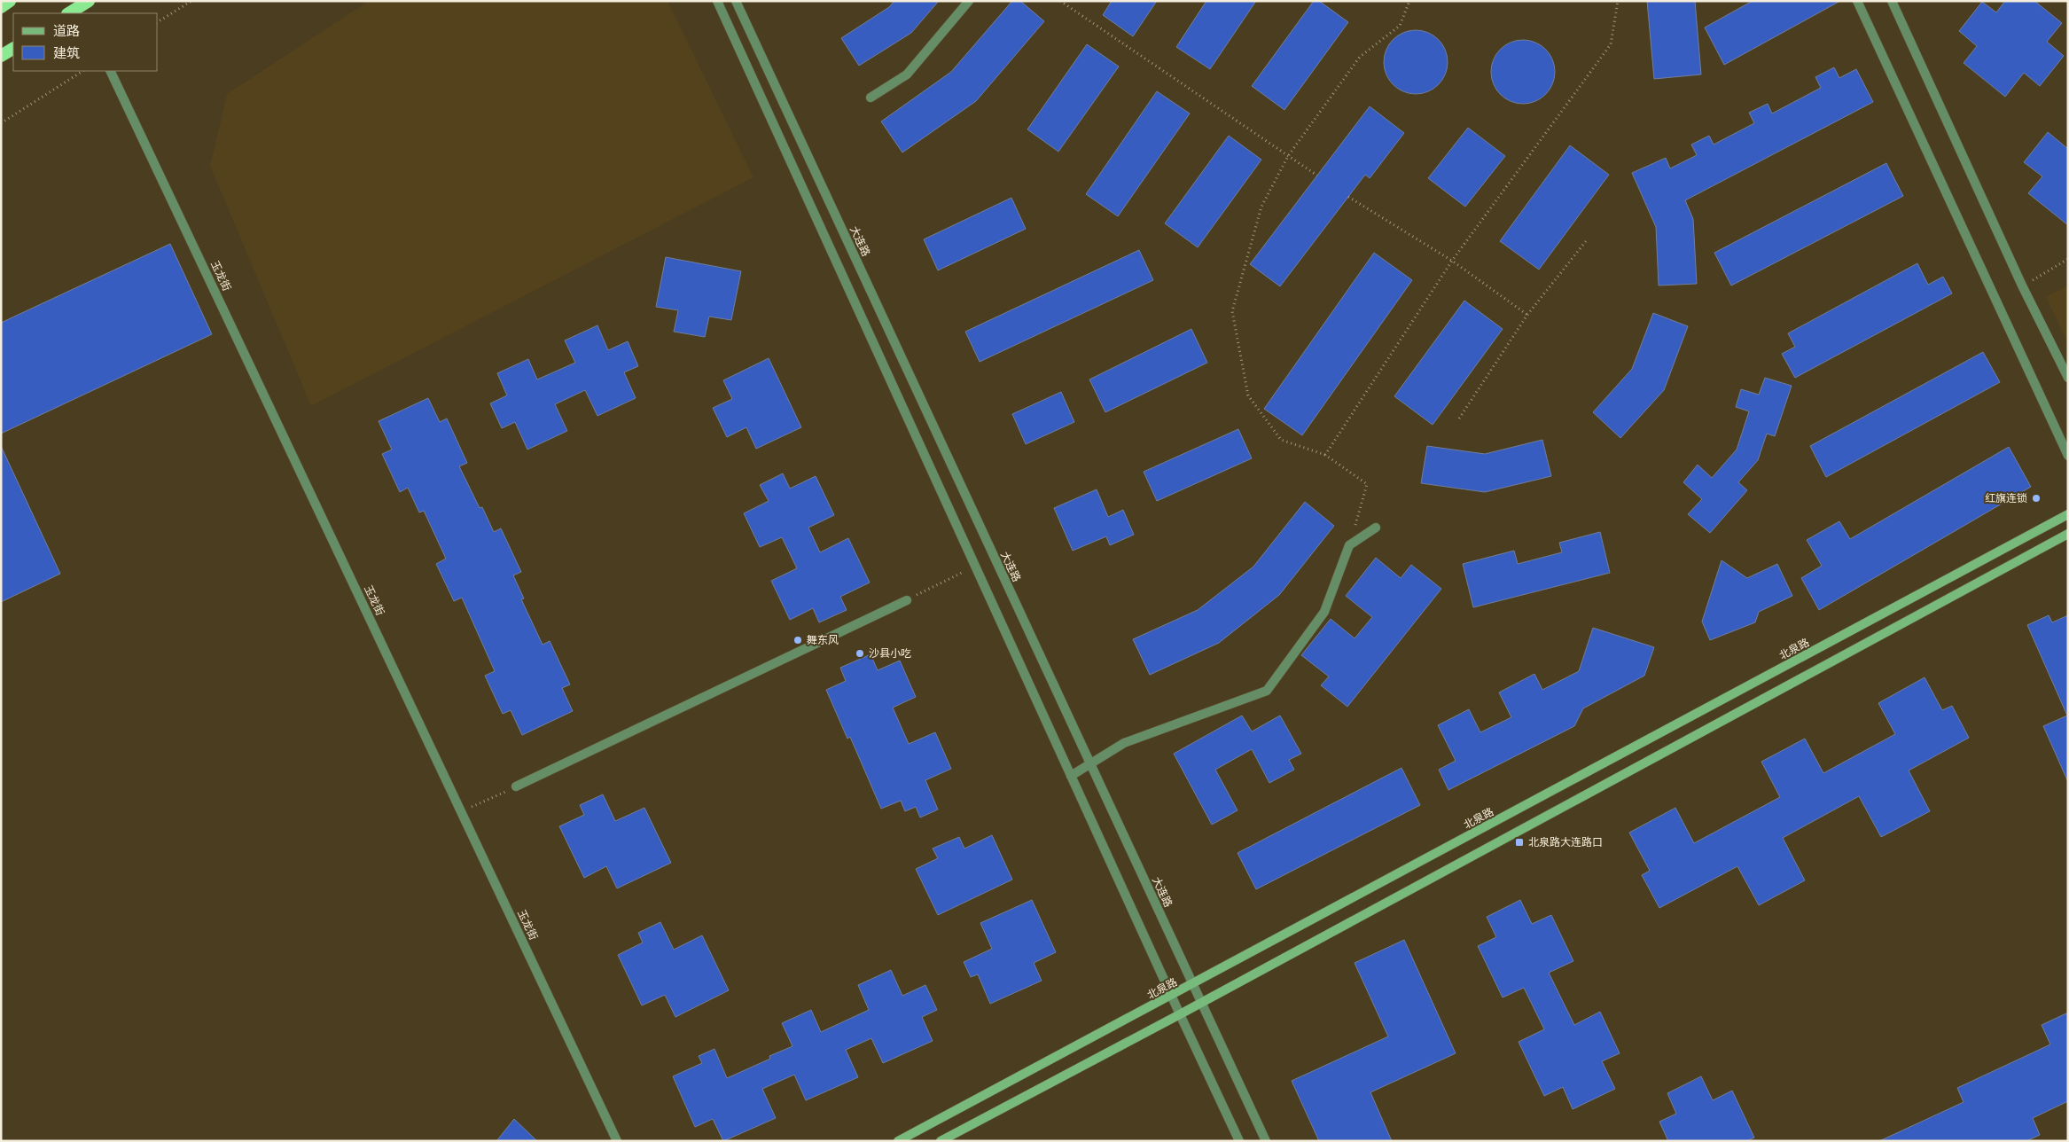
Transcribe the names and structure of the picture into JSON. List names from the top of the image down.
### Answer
{
  "streets": {
    "main road": ["北泉路"],
    "street": ["大连路", "玉龙街"]
  },
  "crossings": [
    ["大连路", "北泉路"]
  ],
  "places": {
    "other": ["红旗连锁", "舞东风", "沙县小吃"],
    "transit": ["北泉路大连路口"]
  },
  "legend": ["道路", "建筑"]
}
